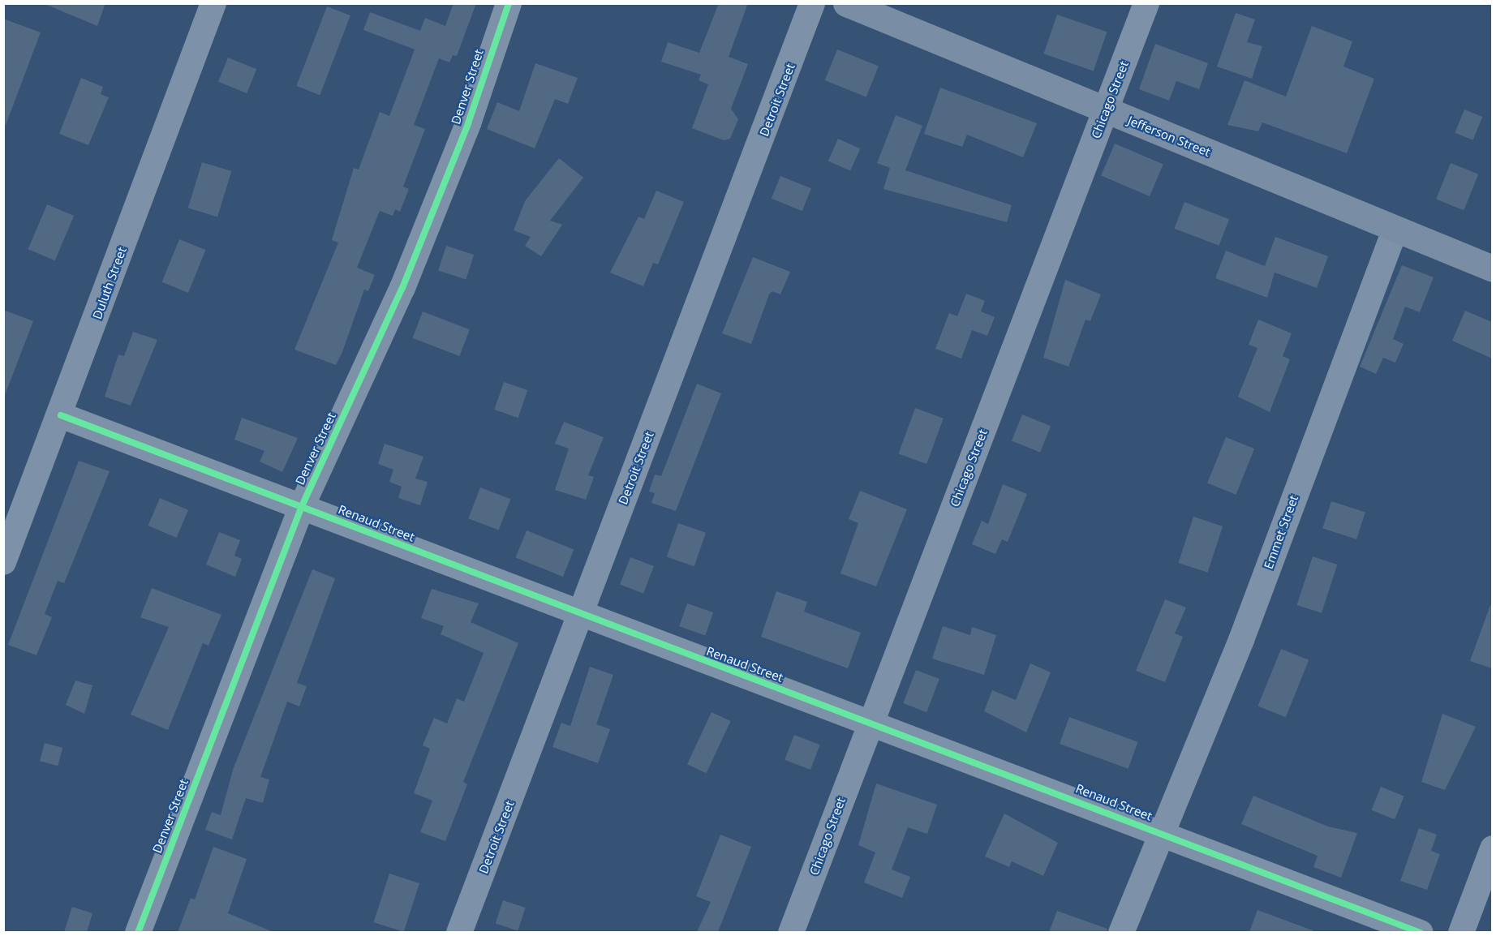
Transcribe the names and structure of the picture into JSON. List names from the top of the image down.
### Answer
{
  "streets": {
    "street": [
      "Denver Street",
      "Detroit Street",
      "Chicago Street",
      "Jefferson Street",
      "Duluth Street",
      "Renaud Street",
      "Emmet Street"
    ]
  },
  "crossings": [
    ["Denver Street", "Renaud Street"],
    ["Detroit Street", "Renaud Street"],
    ["Chicago Street", "Jefferson Street"],
    ["Chicago Street", "Renaud Street"],
    ["Jefferson Street", "Emmet Street"],
    ["Duluth Street", "Renaud Street"],
    ["Renaud Street", "Emmet Street"]
  ]
}
